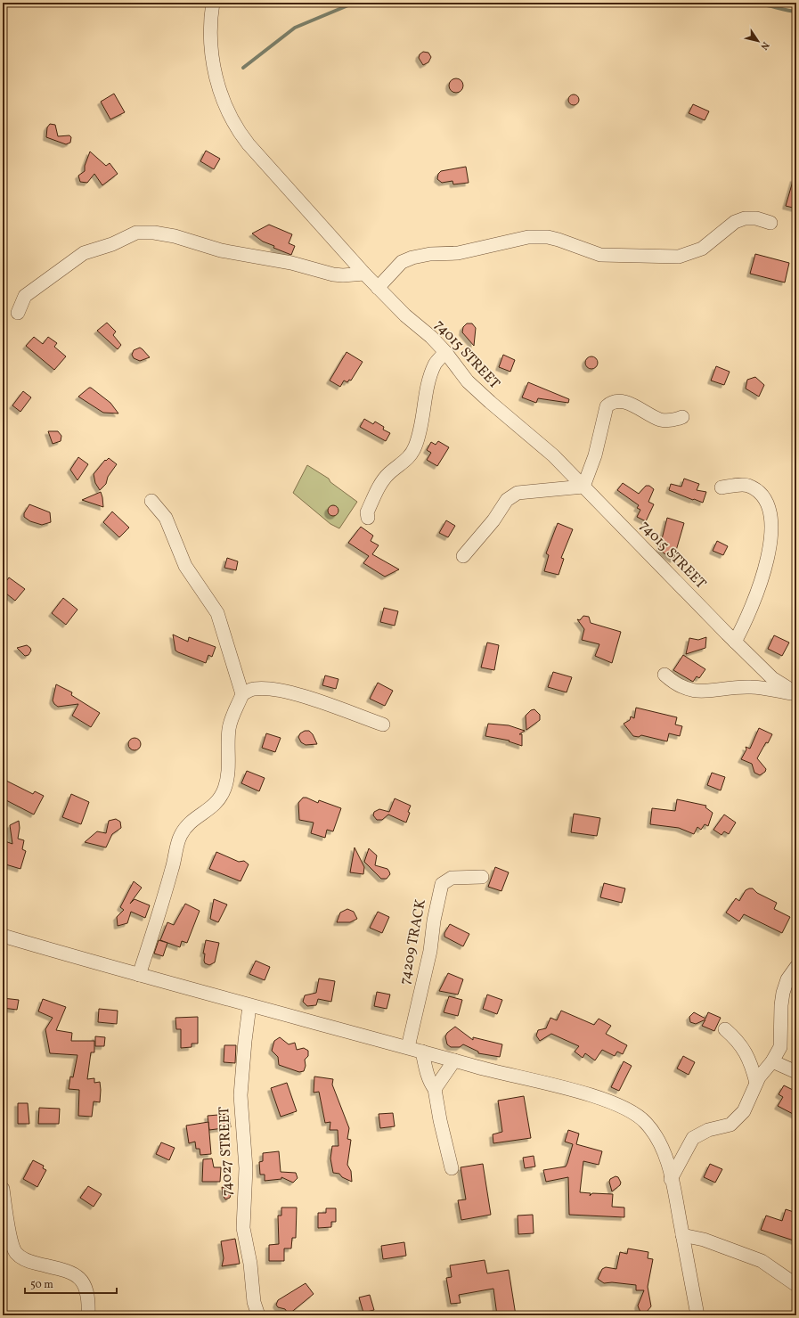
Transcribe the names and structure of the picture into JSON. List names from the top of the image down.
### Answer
{
  "streets": {
    "street": ["74015 STREET", "74209 TRACK", "74027 STREET"]
  },
  "scale_bar": "50 m",
  "north": "bottom right"
}
